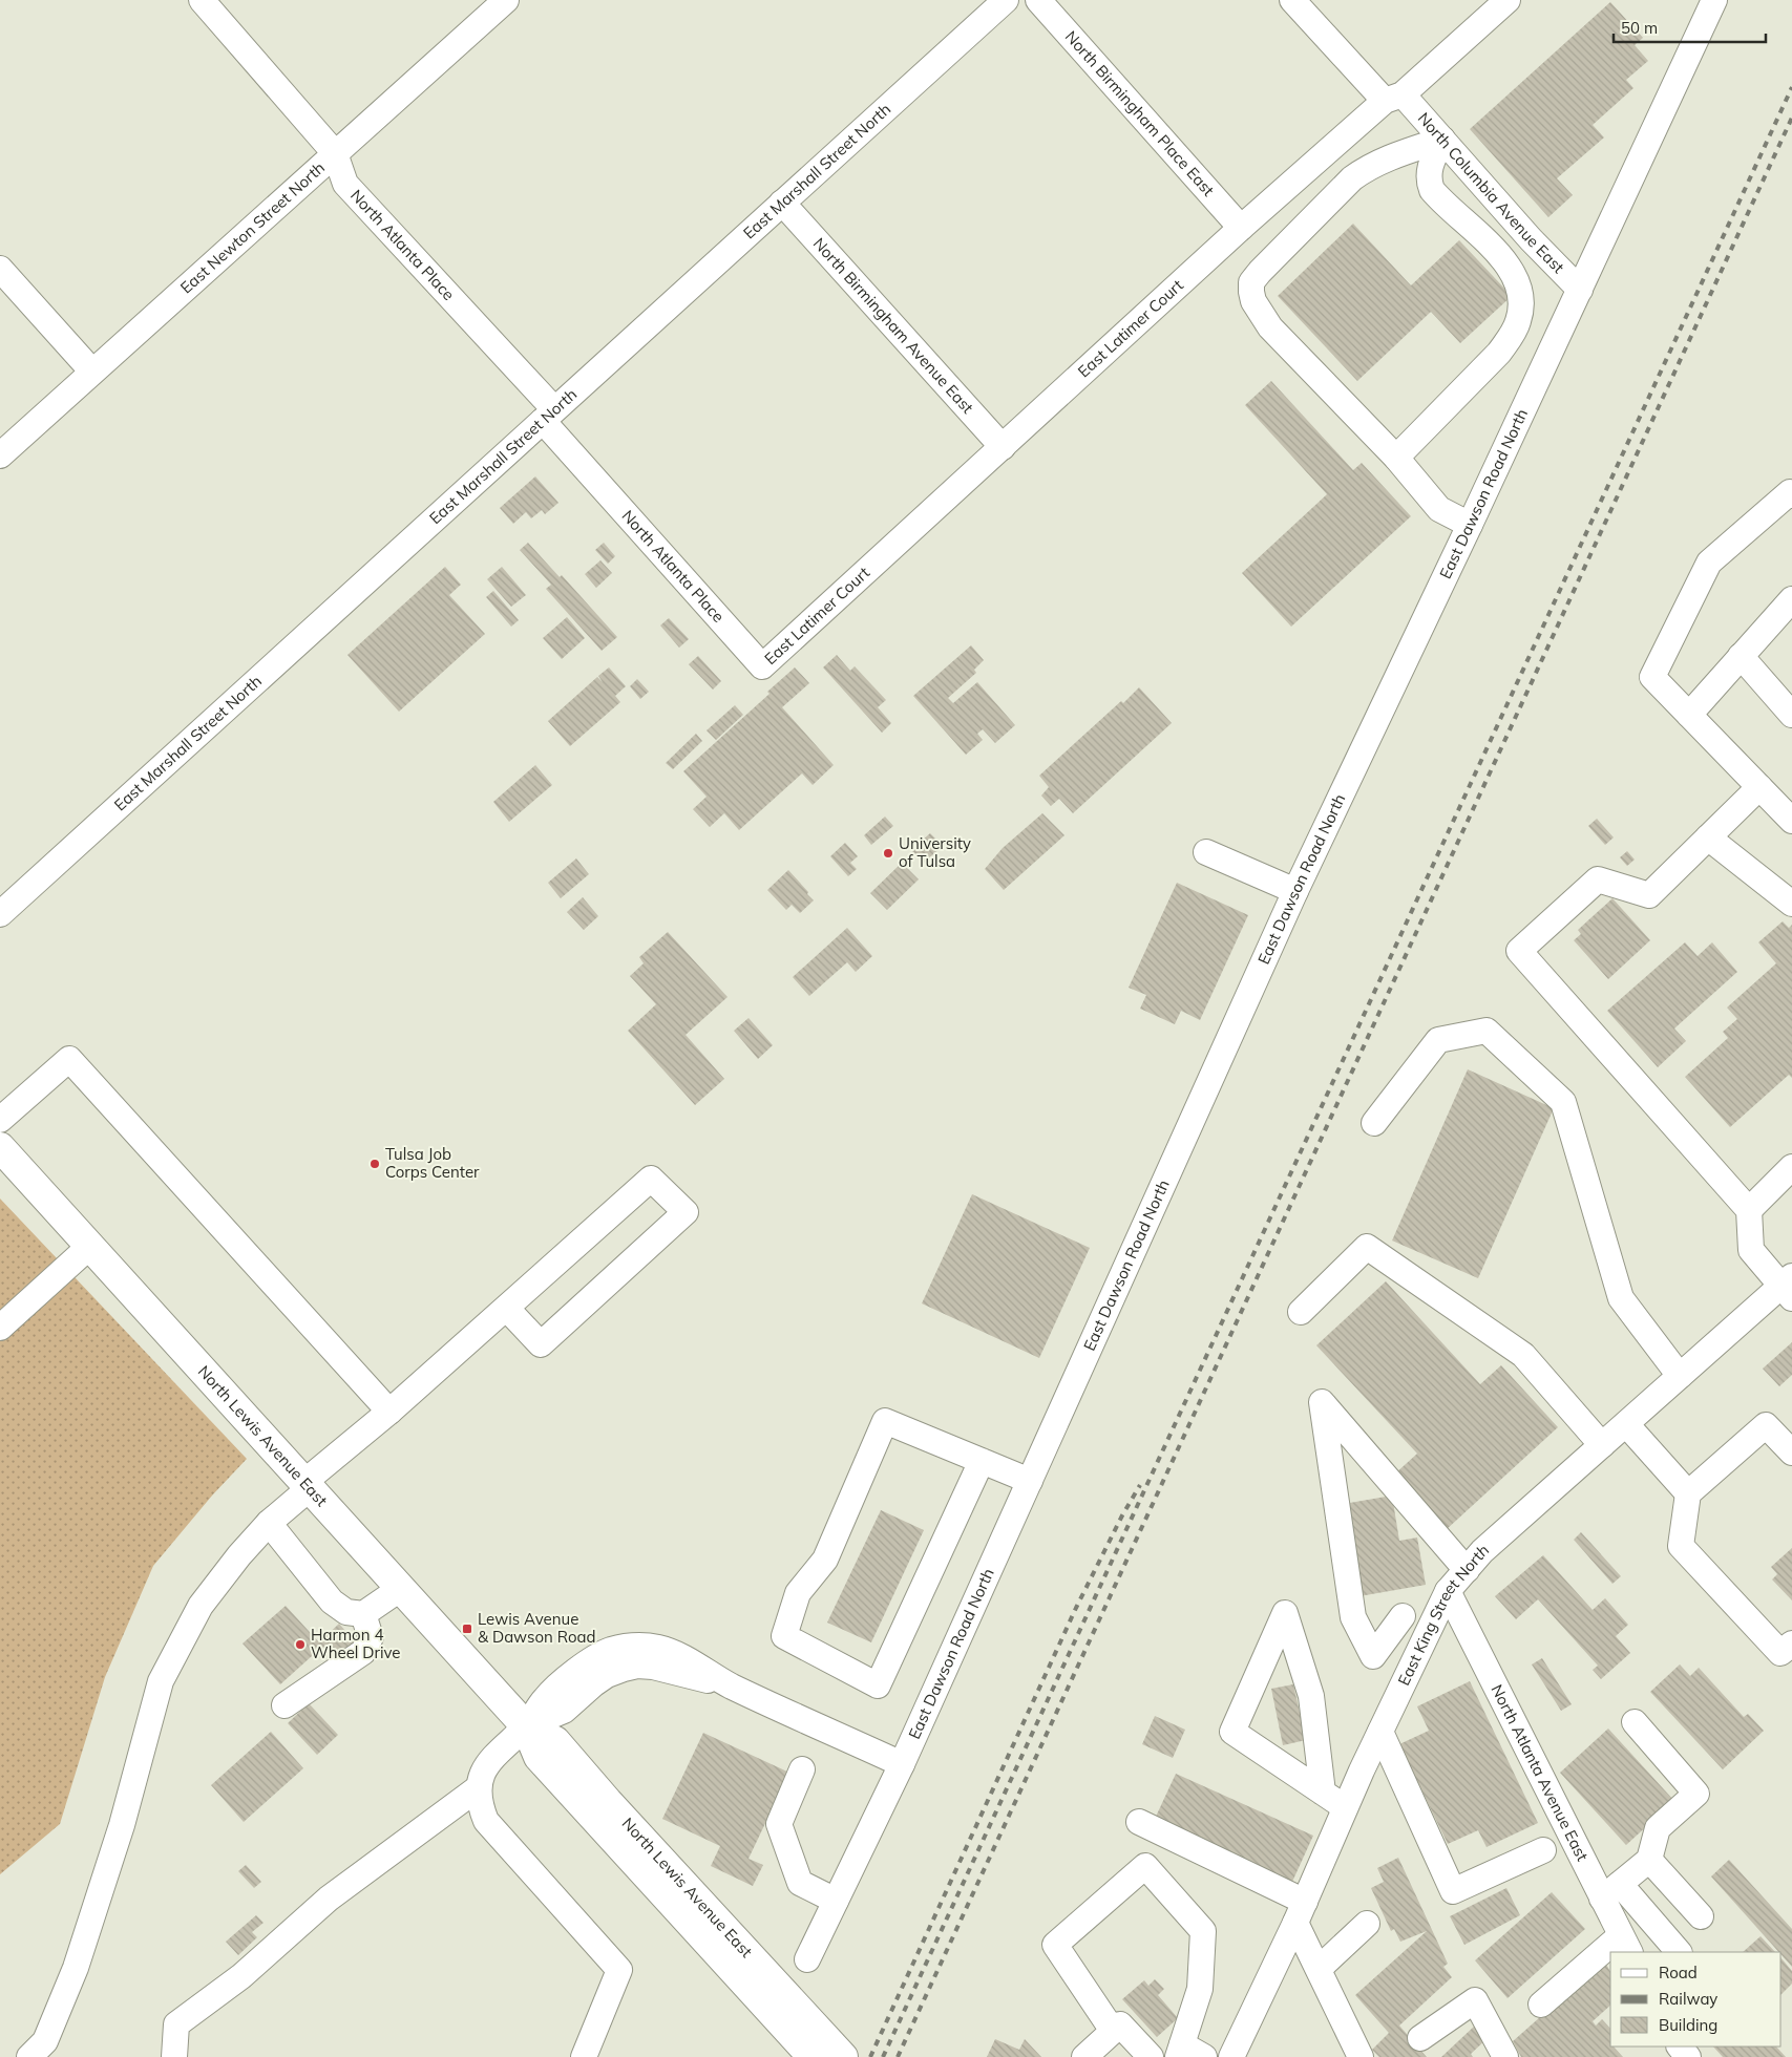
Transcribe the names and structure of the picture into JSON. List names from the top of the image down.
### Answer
{
  "streets": {
    "main road": ["North Lewis Avenue East"],
    "street": [
      "North Birmingham Place East",
      "East Marshall Street North",
      "North Columbia Avenue East",
      "East Newton Street North",
      "North Atlanta Place",
      "North Birmingham Avenue East",
      "East Latimer Court",
      "East Dawson Road North",
      "East King Street North",
      "North Atlanta Avenue East"
    ]
  },
  "crossings": [
    ["North Birmingham Place East", "East Latimer Court"],
    ["East Marshall Street North", "North Atlanta Place"],
    ["East Marshall Street North", "North Birmingham Avenue East"],
    ["North Columbia Avenue East", "East Latimer Court"],
    ["North Columbia Avenue East", "East Dawson Road North"],
    ["East Newton Street North", "North Atlanta Place"],
    ["North Atlanta Place", "East Latimer Court"],
    ["North Birmingham Avenue East", "East Latimer Court"],
    ["East King Street North", "North Atlanta Avenue East"]
  ],
  "places": {
    "other": ["University of Tulsa", "Tulsa Job Corps Center", "Harmon 4 Wheel Drive"],
    "transit": ["Lewis Avenue & Dawson Road"]
  },
  "legend": ["Road", "Railway", "Building"],
  "scale_bar": "50 m"
}
